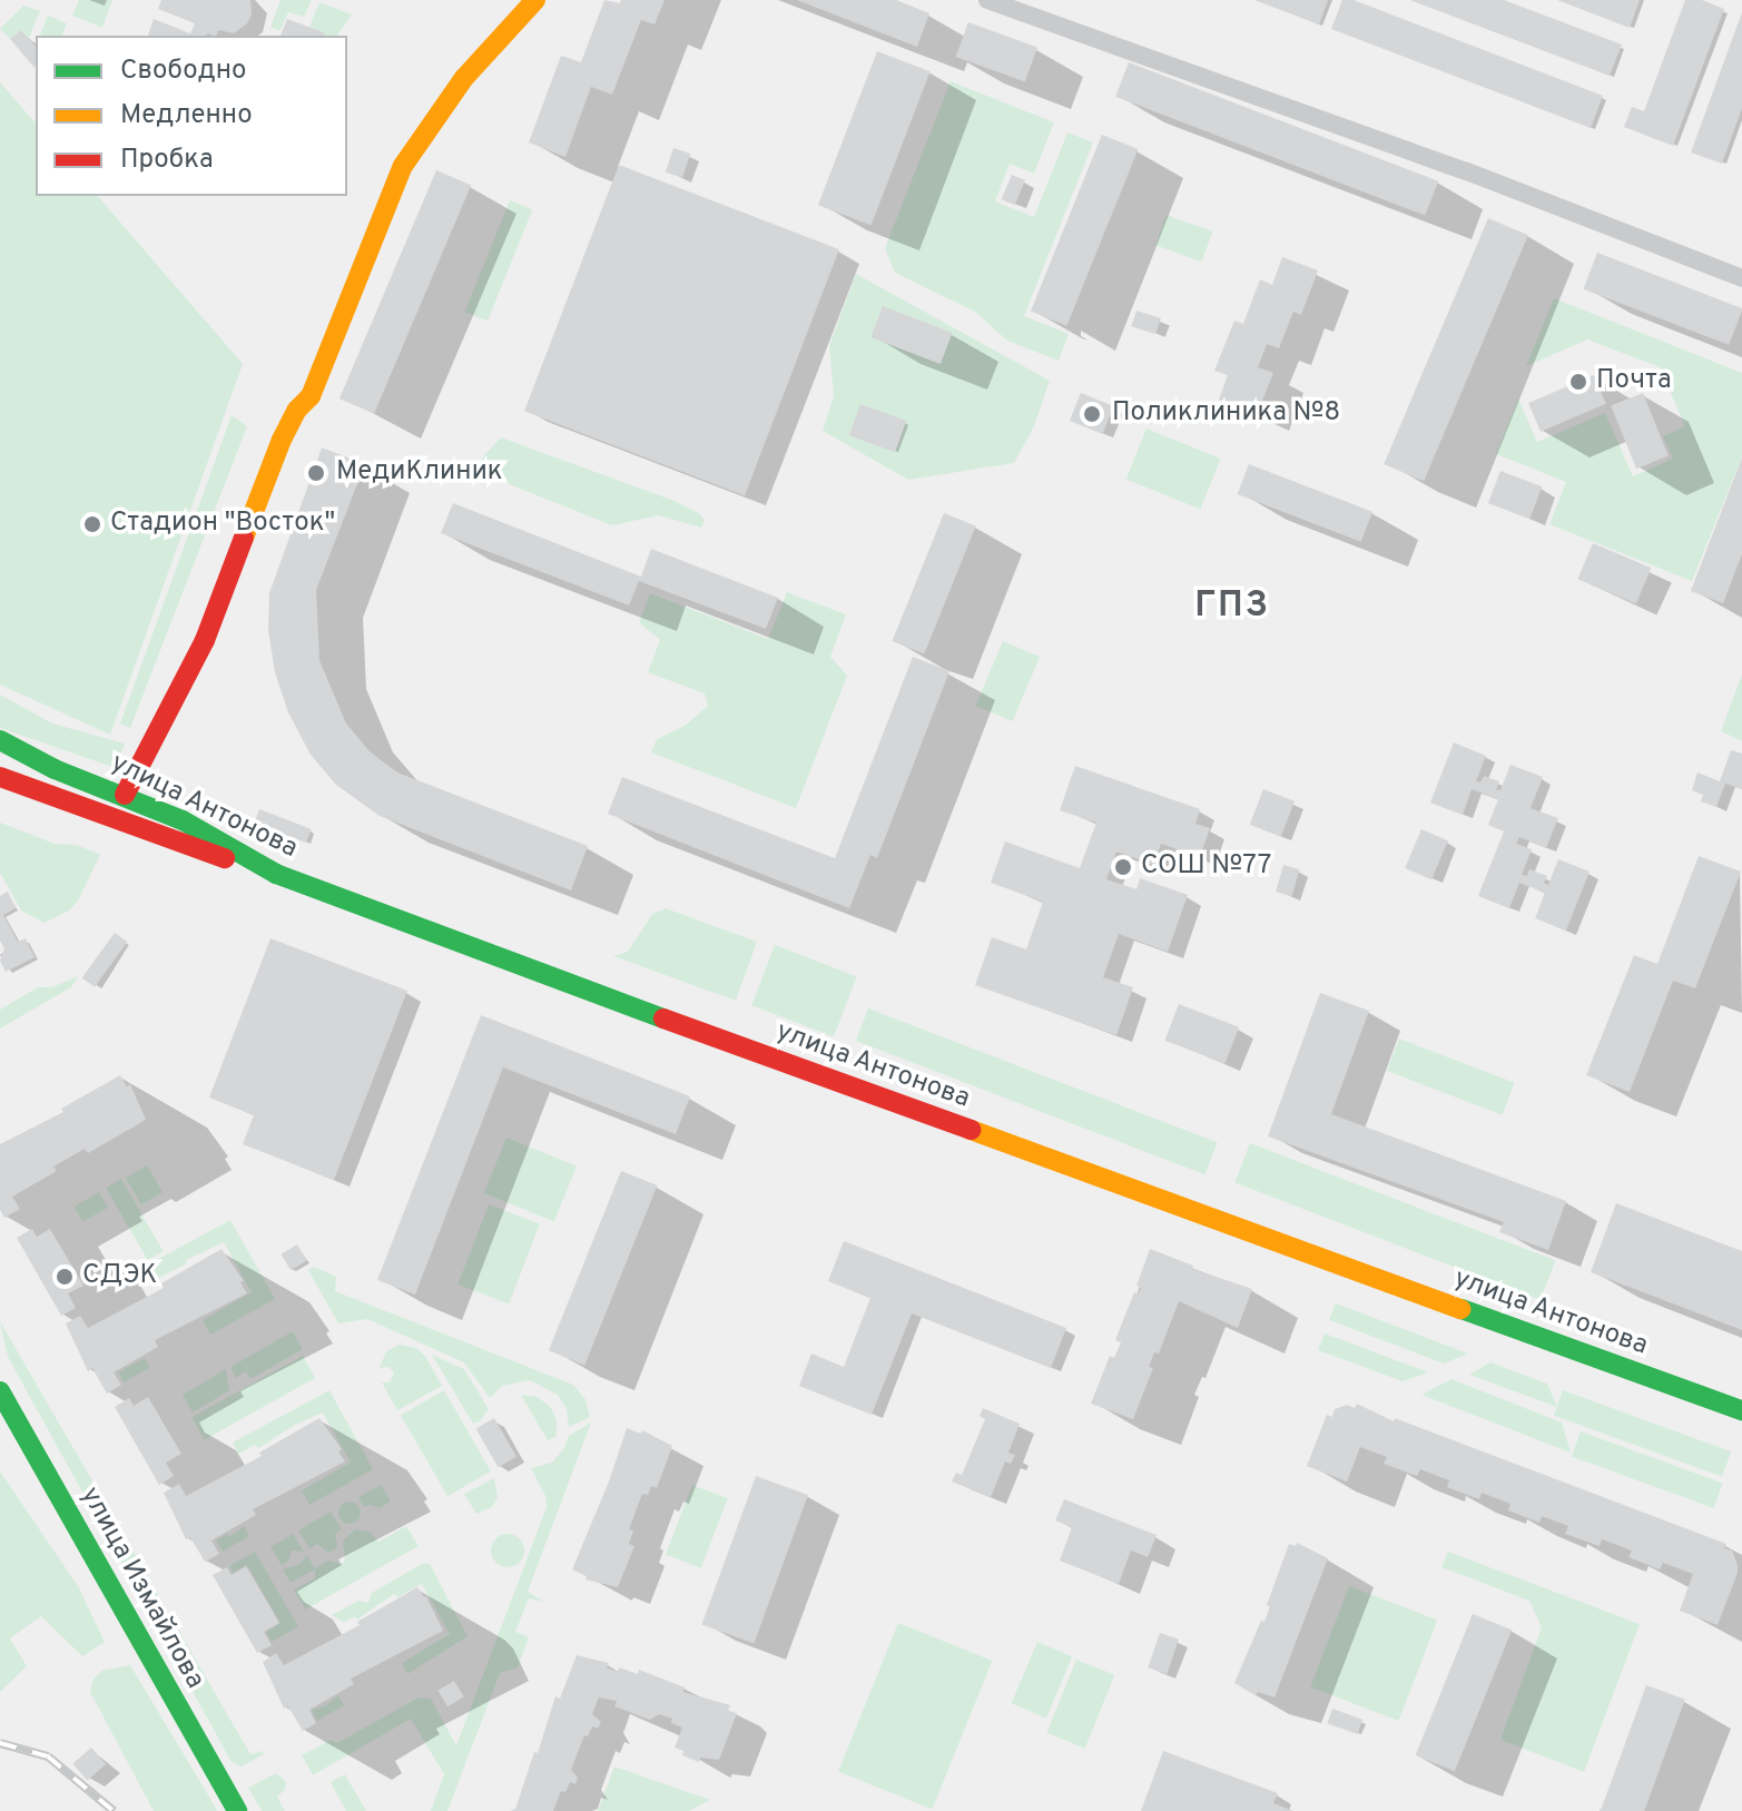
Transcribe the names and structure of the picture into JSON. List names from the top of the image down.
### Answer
{
  "streets": {
    "main road": ["улица Антонова", "улица Измайлова"]
  },
  "districts": ["ГПЗ"],
  "places": [
    "Почта",
    "Поликлиника №8",
    "МедиКлиник",
    "Стадион \"Восток\"",
    "СОШ №77",
    "СДЭК"
  ],
  "legend": ["Свободно", "Медленно", "Пробка"]
}
